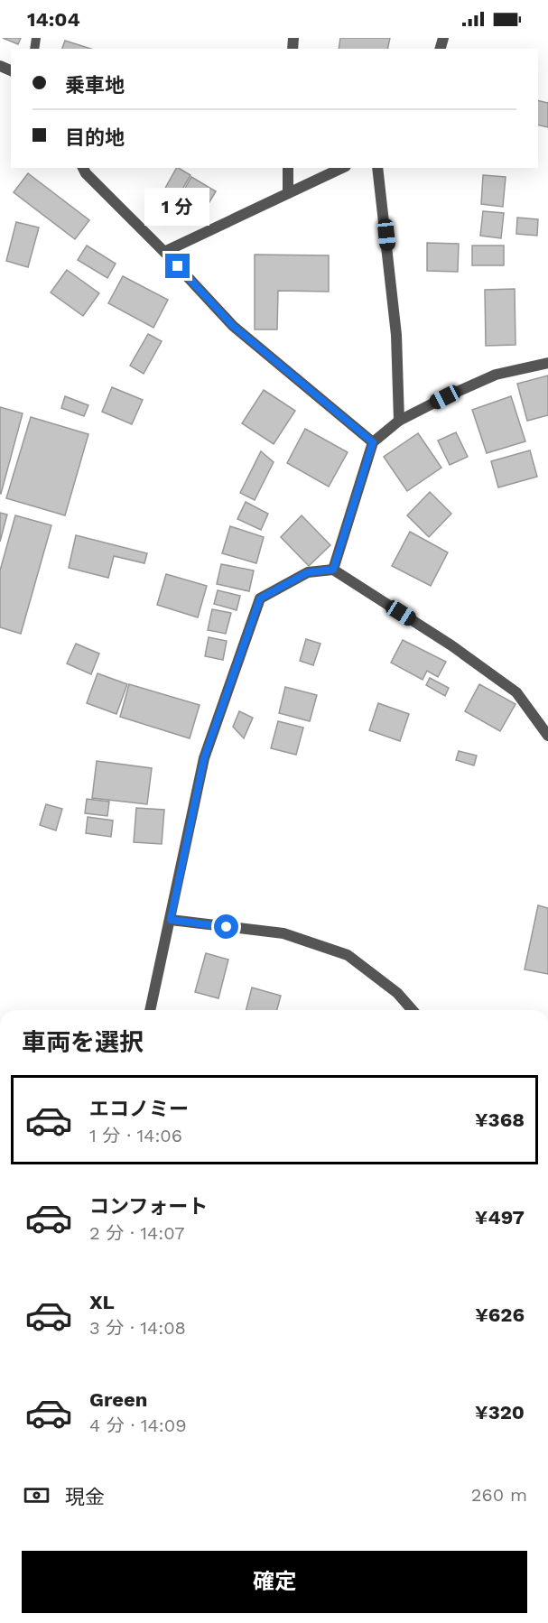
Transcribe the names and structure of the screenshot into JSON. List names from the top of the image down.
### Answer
{
  "page": {
    "status": "14:04",
    "banner": ["乗車地", "目的地"],
    "bubble": "1 分",
    "heading": "車両を選択",
    "list": [
      {
        "name": "エコノミー",
        "note": "1 分 · 14:06",
        "value": "¥368"
      },
      {
        "name": "コンフォート",
        "note": "2 分 · 14:07",
        "value": "¥497"
      },
      {
        "name": "XL",
        "note": "3 分 · 14:08",
        "value": "¥626"
      },
      {
        "name": "Green",
        "note": "4 分 · 14:09",
        "value": "¥320"
      }
    ],
    "pay": ["現金", "260 m"],
    "buttons": "確定"
  }
}
